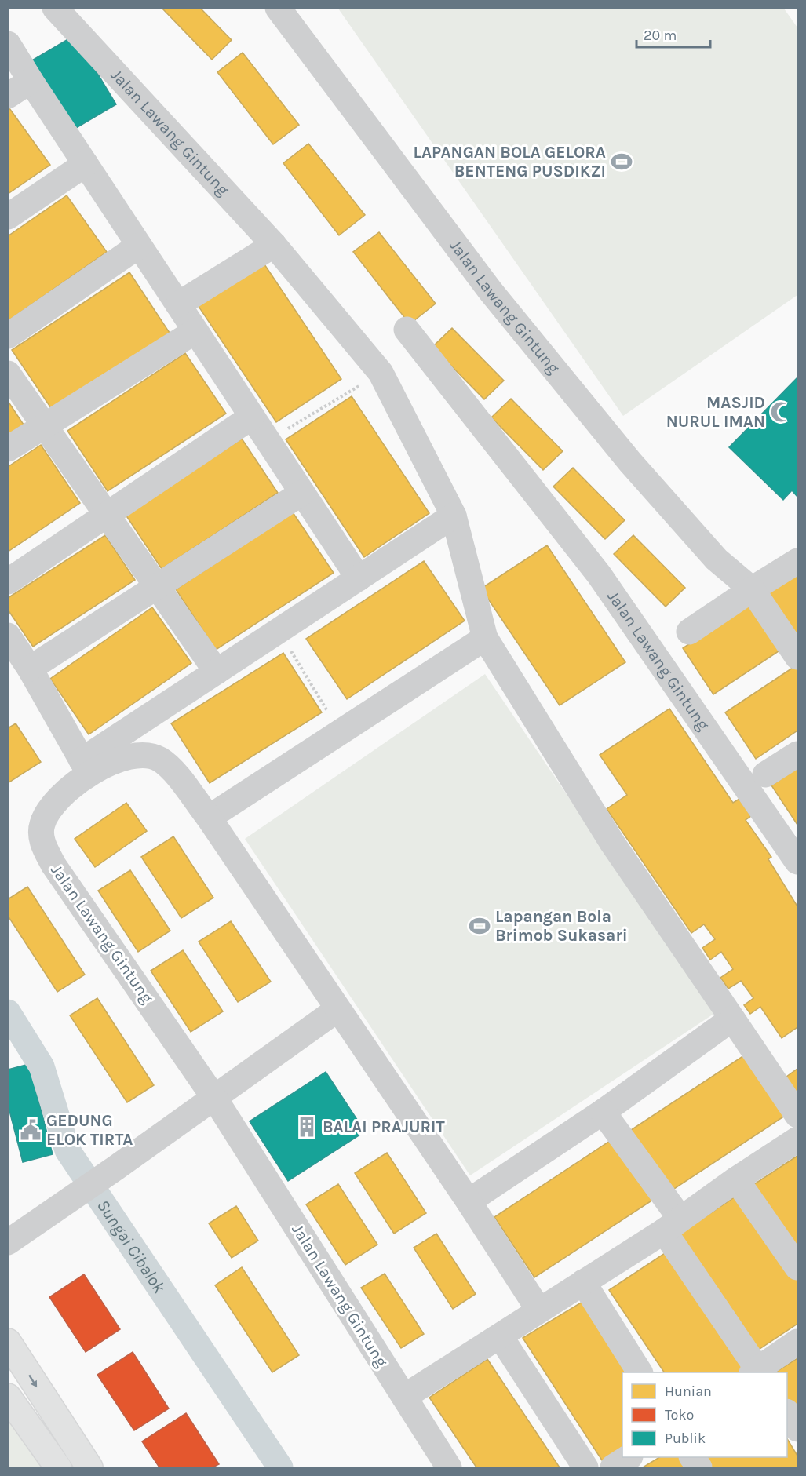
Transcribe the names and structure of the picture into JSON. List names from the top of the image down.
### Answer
{
  "streets": {
    "street": ["Jalan Lawang Gintung"]
  },
  "water": ["Sungai Cibalok"],
  "places": {
    "sports": ["LAPANGAN BOLA GELORA BENTENG PUSDIKZI", "Lapangan Bola Brimob Sukasari"],
    "mosque": ["MASJID NURUL IMAN"],
    "building": ["BALAI PRAJURIT"],
    "public building": ["GEDUNG ELOK TIRTA"]
  },
  "legend": ["Hunian", "Toko", "Publik"],
  "scale_bar": "20 m"
}
